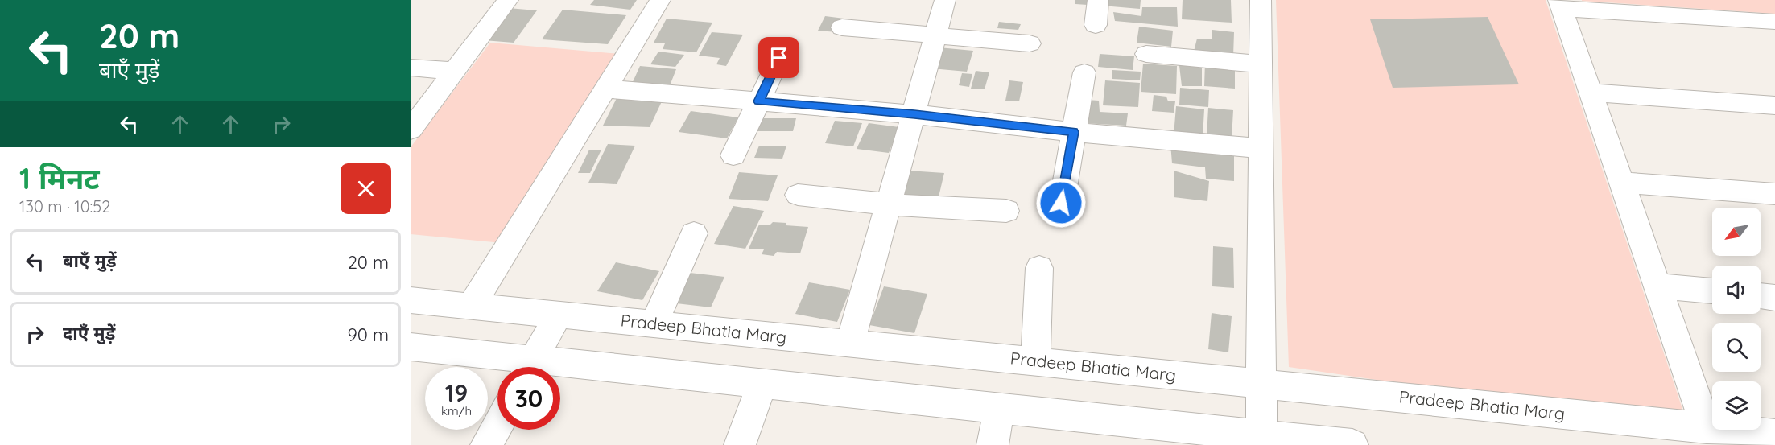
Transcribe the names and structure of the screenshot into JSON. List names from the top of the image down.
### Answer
{
  "streets": {
    "street": ["Pradeep Bhatia Marg"]
  },
  "north": "bottom left",
  "page": {
    "turn": ["20 m", "बाएँ मुड़ें"],
    "heading": ["1 मिनट", "130 m · 10:52"],
    "list": [
      {
        "name": "बाएँ मुड़ें",
        "value": "20 m"
      },
      {
        "name": "दाएँ मुड़ें",
        "value": "90 m"
      }
    ],
    "speed": "19 km/h",
    "limit": "30"
  }
}
